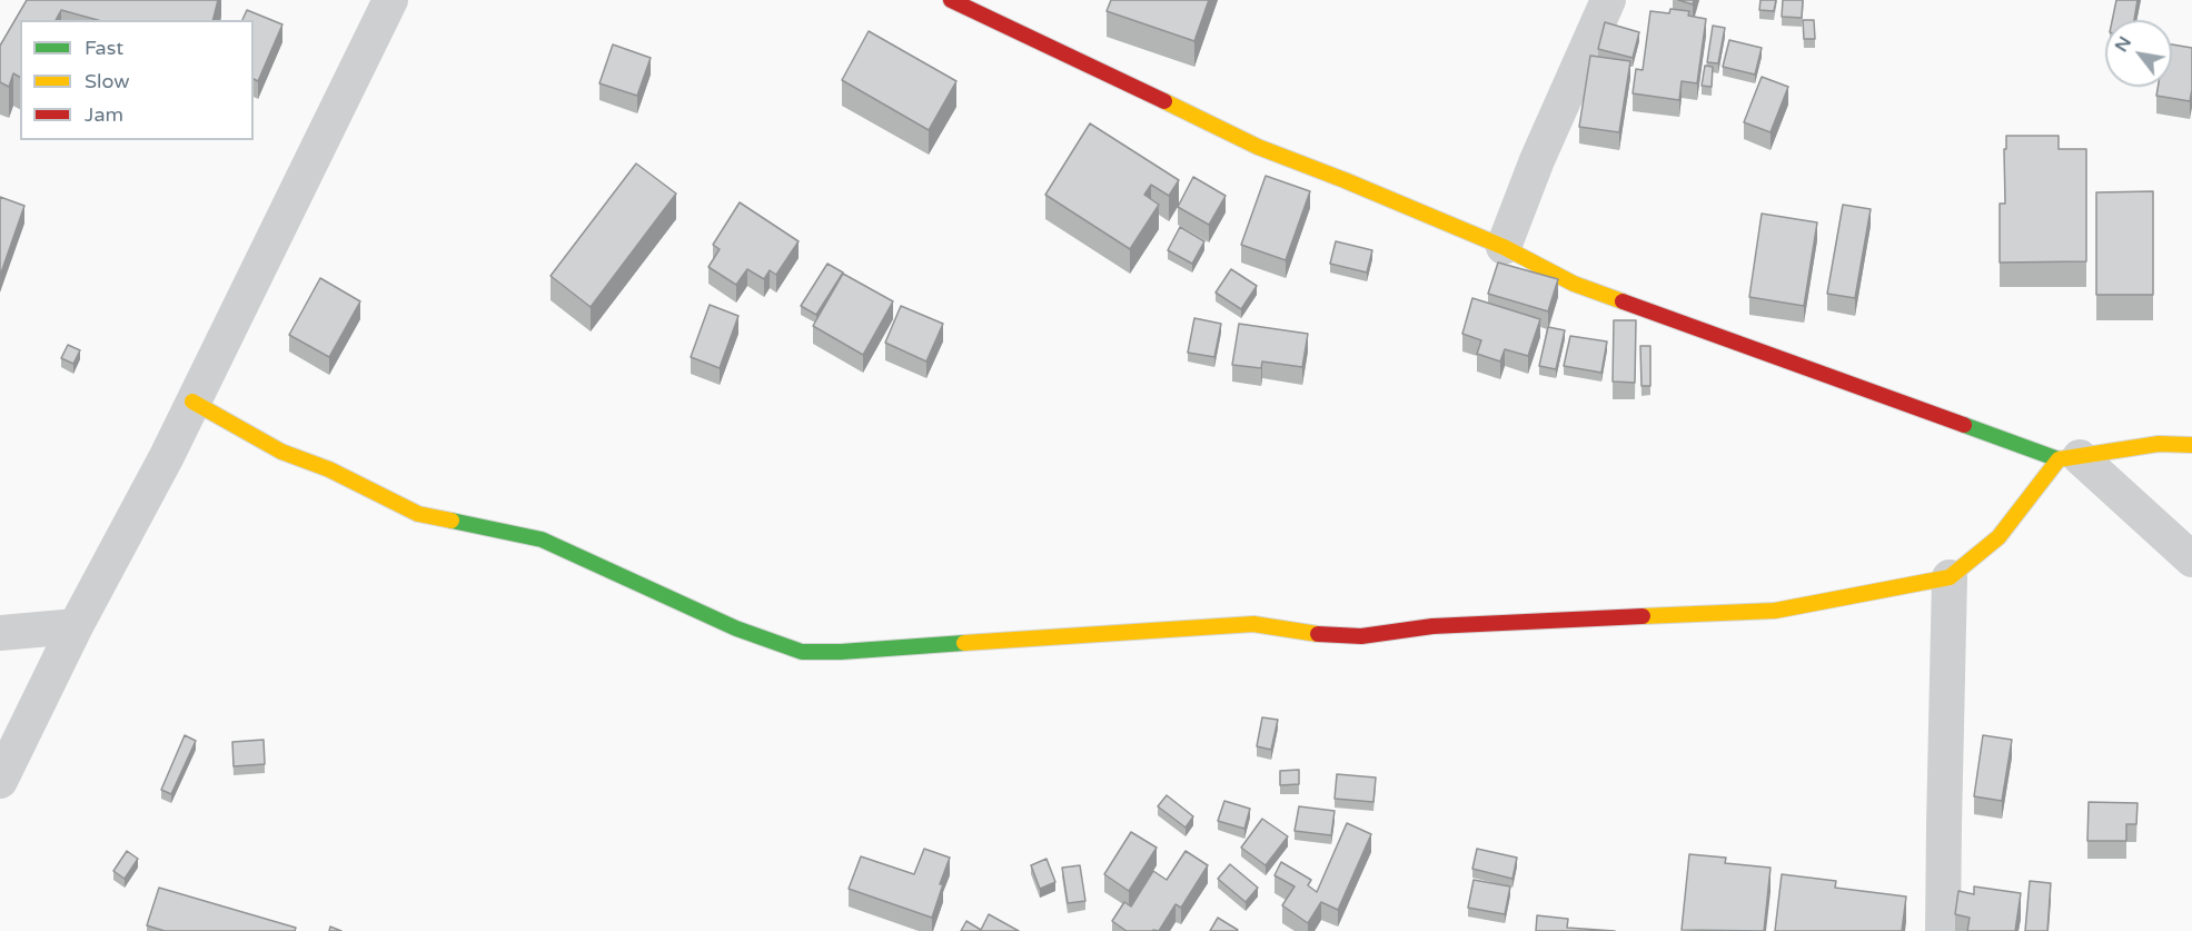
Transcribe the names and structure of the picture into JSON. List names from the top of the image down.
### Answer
{
  "legend": ["Fast", "Slow", "Jam"],
  "north": "top left"
}
